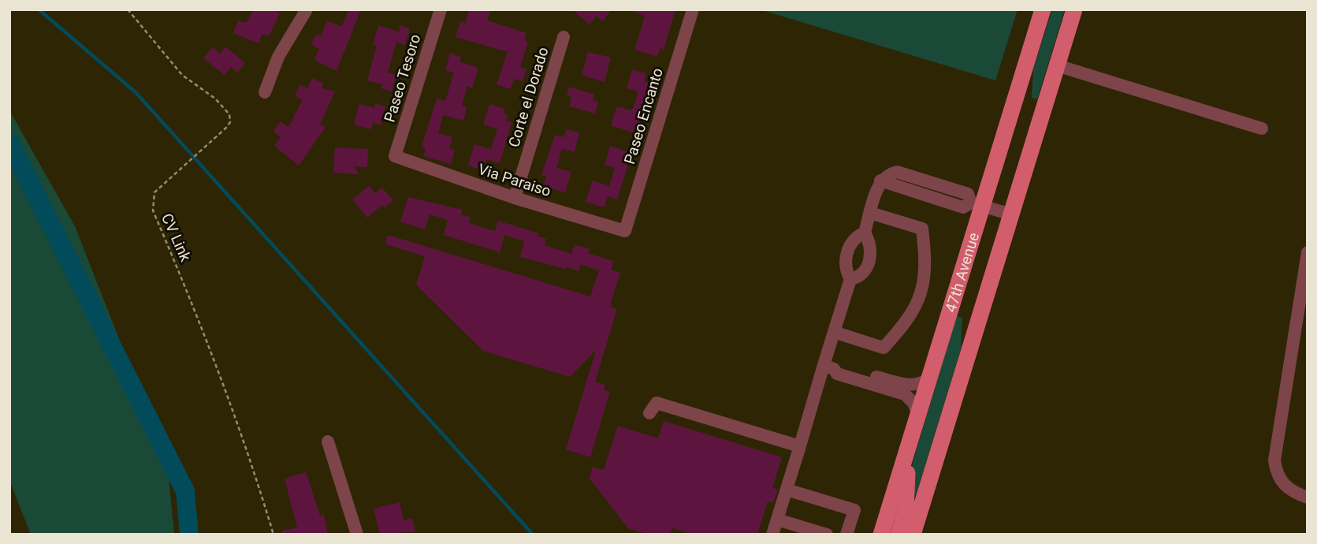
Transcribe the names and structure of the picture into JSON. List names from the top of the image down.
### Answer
{
  "streets": {
    "main road": ["47th Avenue"],
    "street": [
      "Paseo Tesoro",
      "Corte el Dorado",
      "Paseo Encanto",
      "Via Paraiso"
    ],
    "path": ["CV Link"]
  },
  "crossings": [
    ["Paseo Tesoro", "Via Paraiso"],
    ["Corte el Dorado", "Via Paraiso"],
    ["Paseo Encanto", "Via Paraiso"]
  ]
}
